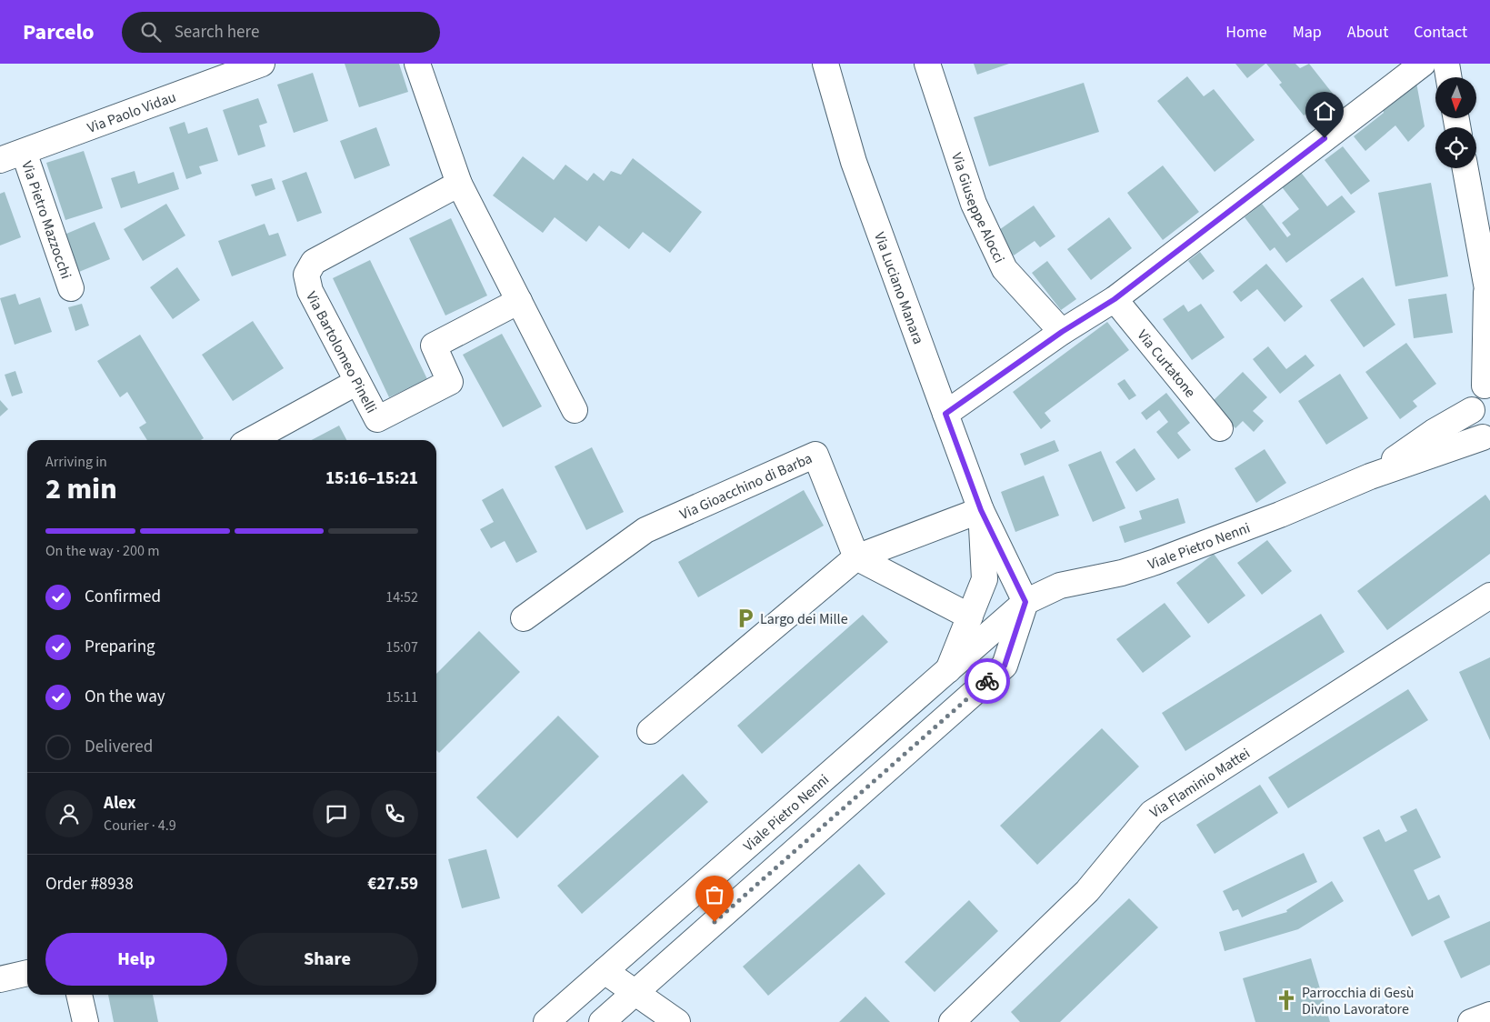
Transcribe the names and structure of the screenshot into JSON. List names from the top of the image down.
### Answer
{
  "streets": {
    "street": [
      "Via Paolo Vidau",
      "Via Giuseppe Alocci",
      "Via Pietro Mazzocchi",
      "Via Luciano Manara",
      "Via Bartolomeo Pinelli",
      "Via Curtatone",
      "Via Gioacchino di Barba",
      "Viale Pietro Nenni",
      "Via Flaminio Mattei"
    ]
  },
  "crossings": [
    ["Via Paolo Vidau", "Via Pietro Mazzocchi"]
  ],
  "places": {
    "parking": ["Largo dei Mille"],
    "church": ["Parrocchia di Gesù Divino Lavoratore"]
  },
  "north": "bottom",
  "page": {
    "header": "Parcelo",
    "search": "Search here",
    "nav": [
      "Home",
      "Map",
      "About",
      "Contact"
    ],
    "heading": ["2 min", "Arriving in", "15:16–15:21"],
    "panel": [
      "Alex",
      "Courier · 4.9",
      "Order #8938",
      "€27.59"
    ],
    "bar": "On the way · 200 m",
    "list": [
      ["Confirmed", "14:52"],
      ["Preparing", "15:07"],
      ["On the way", "15:11"],
      "Delivered"
    ],
    "buttons": ["Help", "Share"]
  }
}
